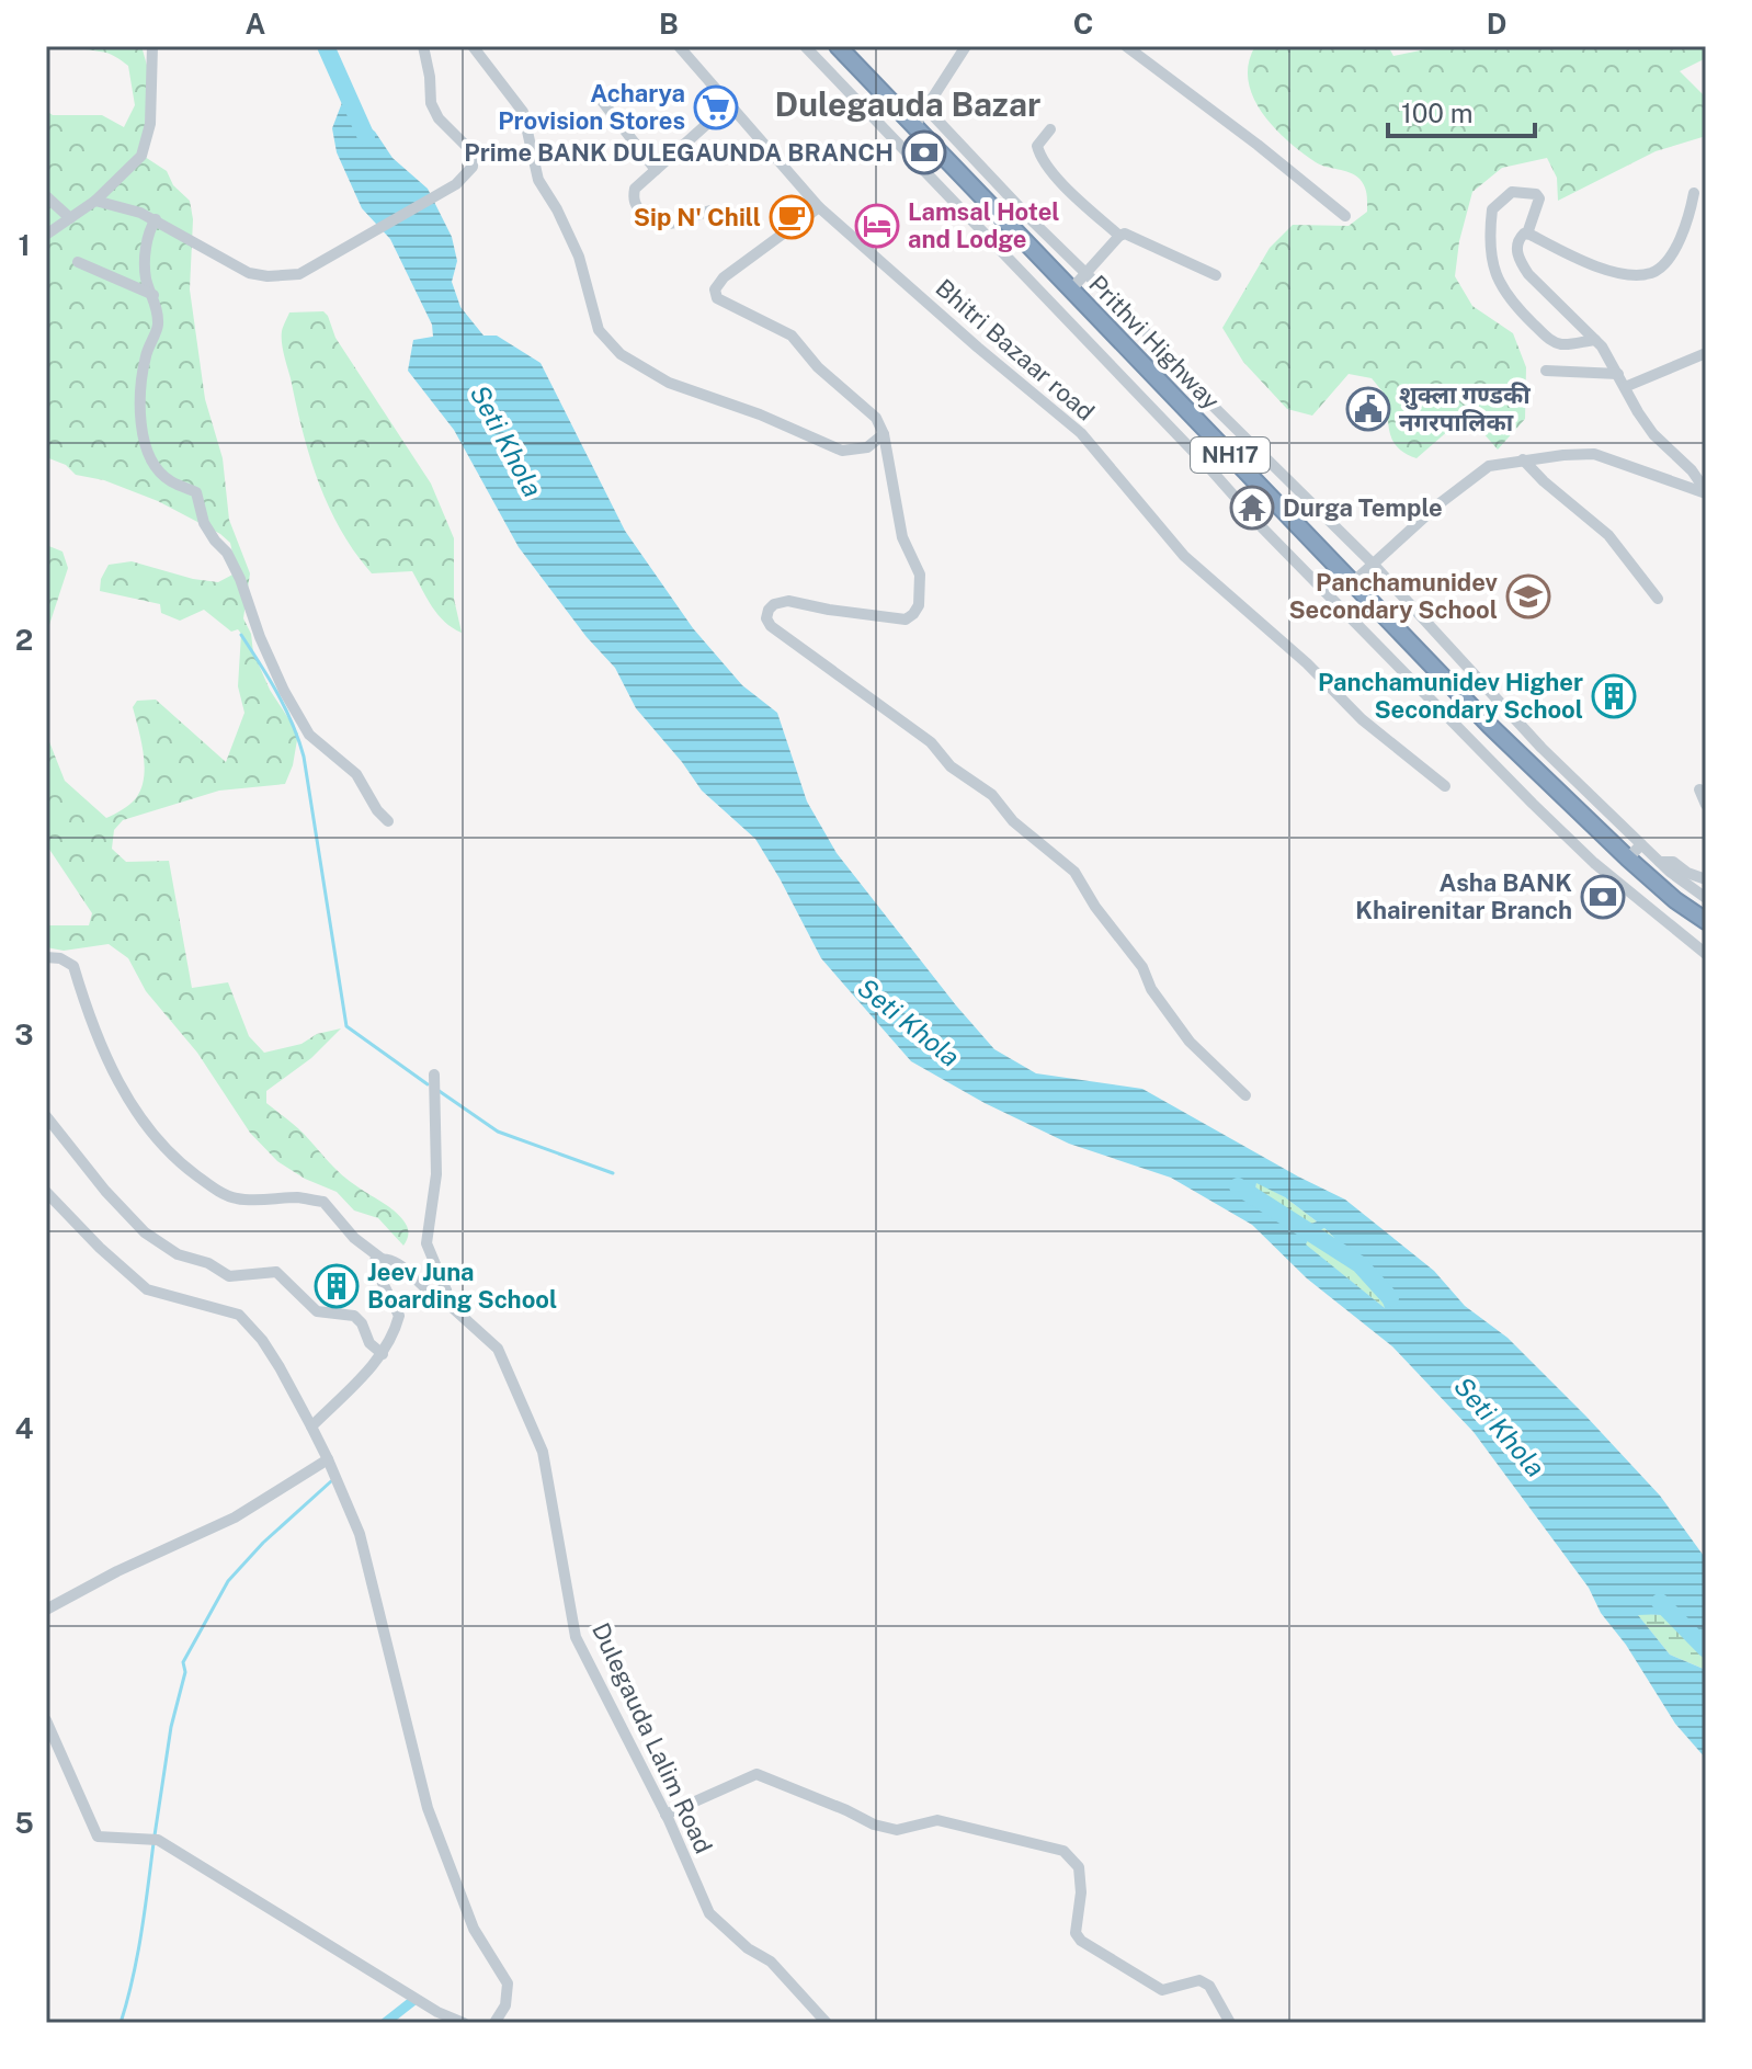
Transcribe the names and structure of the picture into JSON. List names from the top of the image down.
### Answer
{
  "streets": {
    "highway": ["Prithvi Highway", "NH17"],
    "street": ["Bhitri Bazaar road", "Dulegauda Lalim Road"]
  },
  "districts": ["Dulegauda Bazar"],
  "water": ["Seti Khola"],
  "places": {
    "supermarket": ["Acharya Provision Stores"],
    "bank": ["Prime BANK DULEGAUNDA BRANCH", "Asha BANK Khairenitar Branch"],
    "cafe": ["Sip N' Chill"],
    "hotel": ["Lamsal Hotel and Lodge"],
    "public building": ["शुक्ला गण्डकी नगरपालिका"],
    "temple": ["Durga Temple"],
    "school or university": ["Panchamunidev Secondary School"],
    "building": ["Panchamunidev Higher Secondary School", "Jeev Juna Boarding School"]
  },
  "scale_bar": "100 m",
  "grid": {
    "columns": [
      "A",
      "B",
      "C",
      "D"
    ],
    "rows": [
      "1",
      "2",
      "3",
      "4",
      "5"
    ]
  }
}
